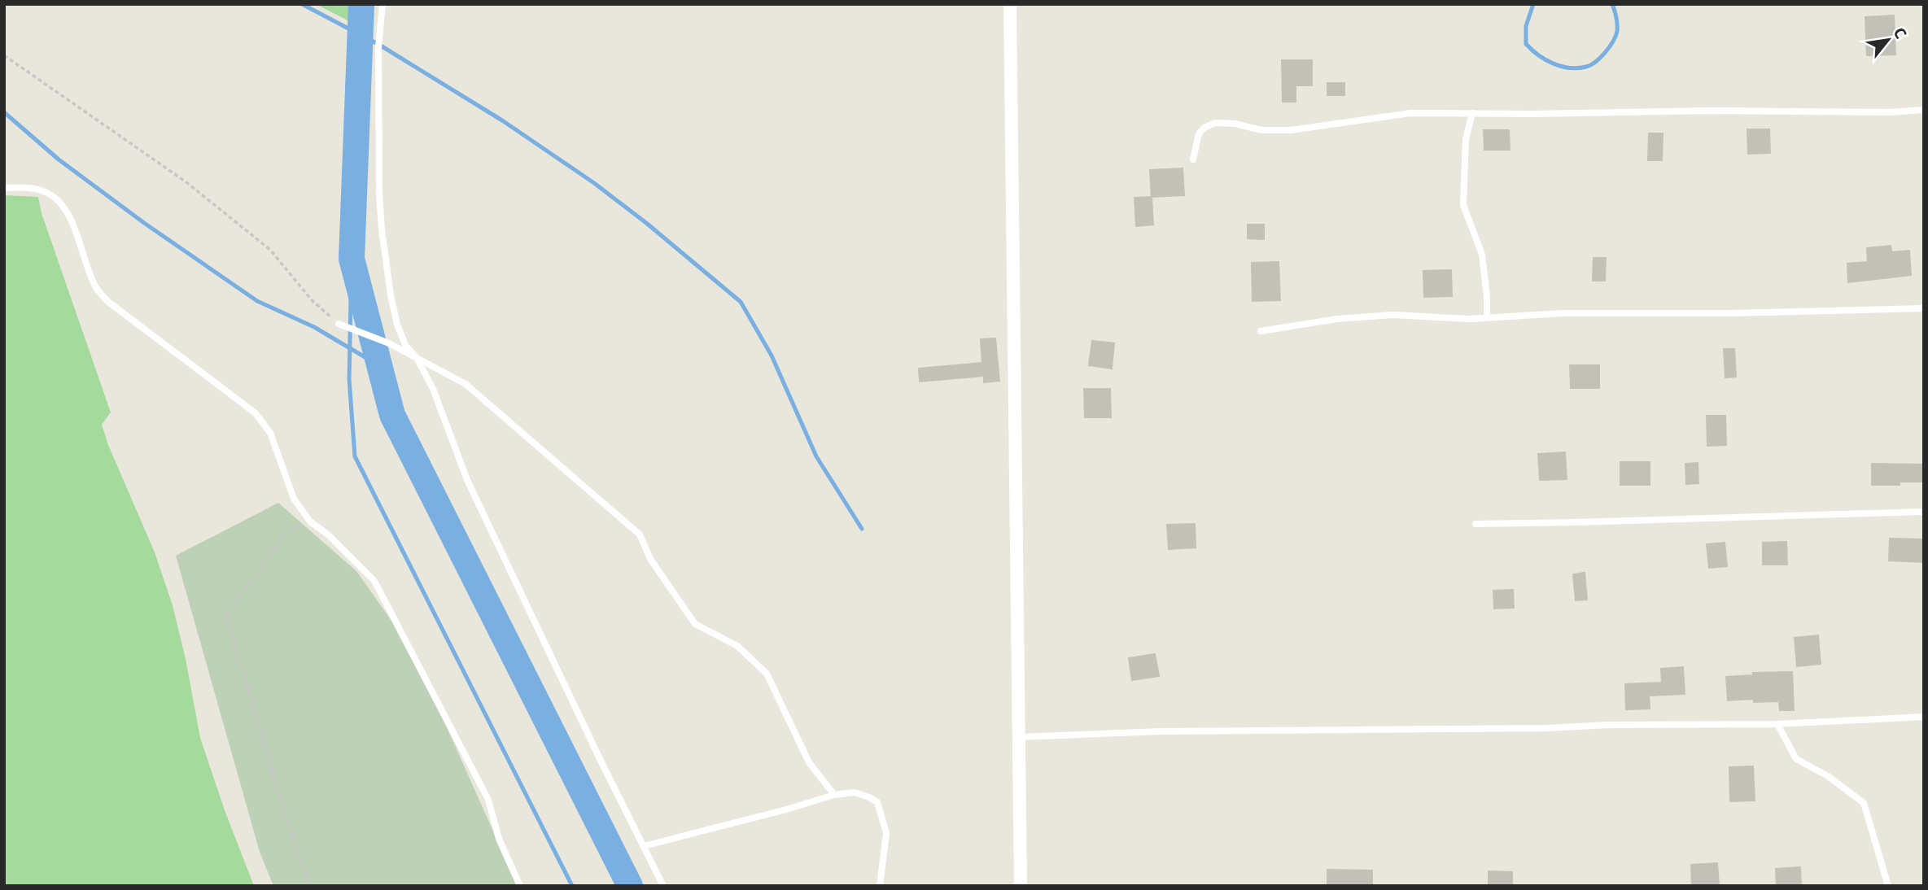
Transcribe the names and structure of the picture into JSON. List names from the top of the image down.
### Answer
{
  "north": "top right"
}
